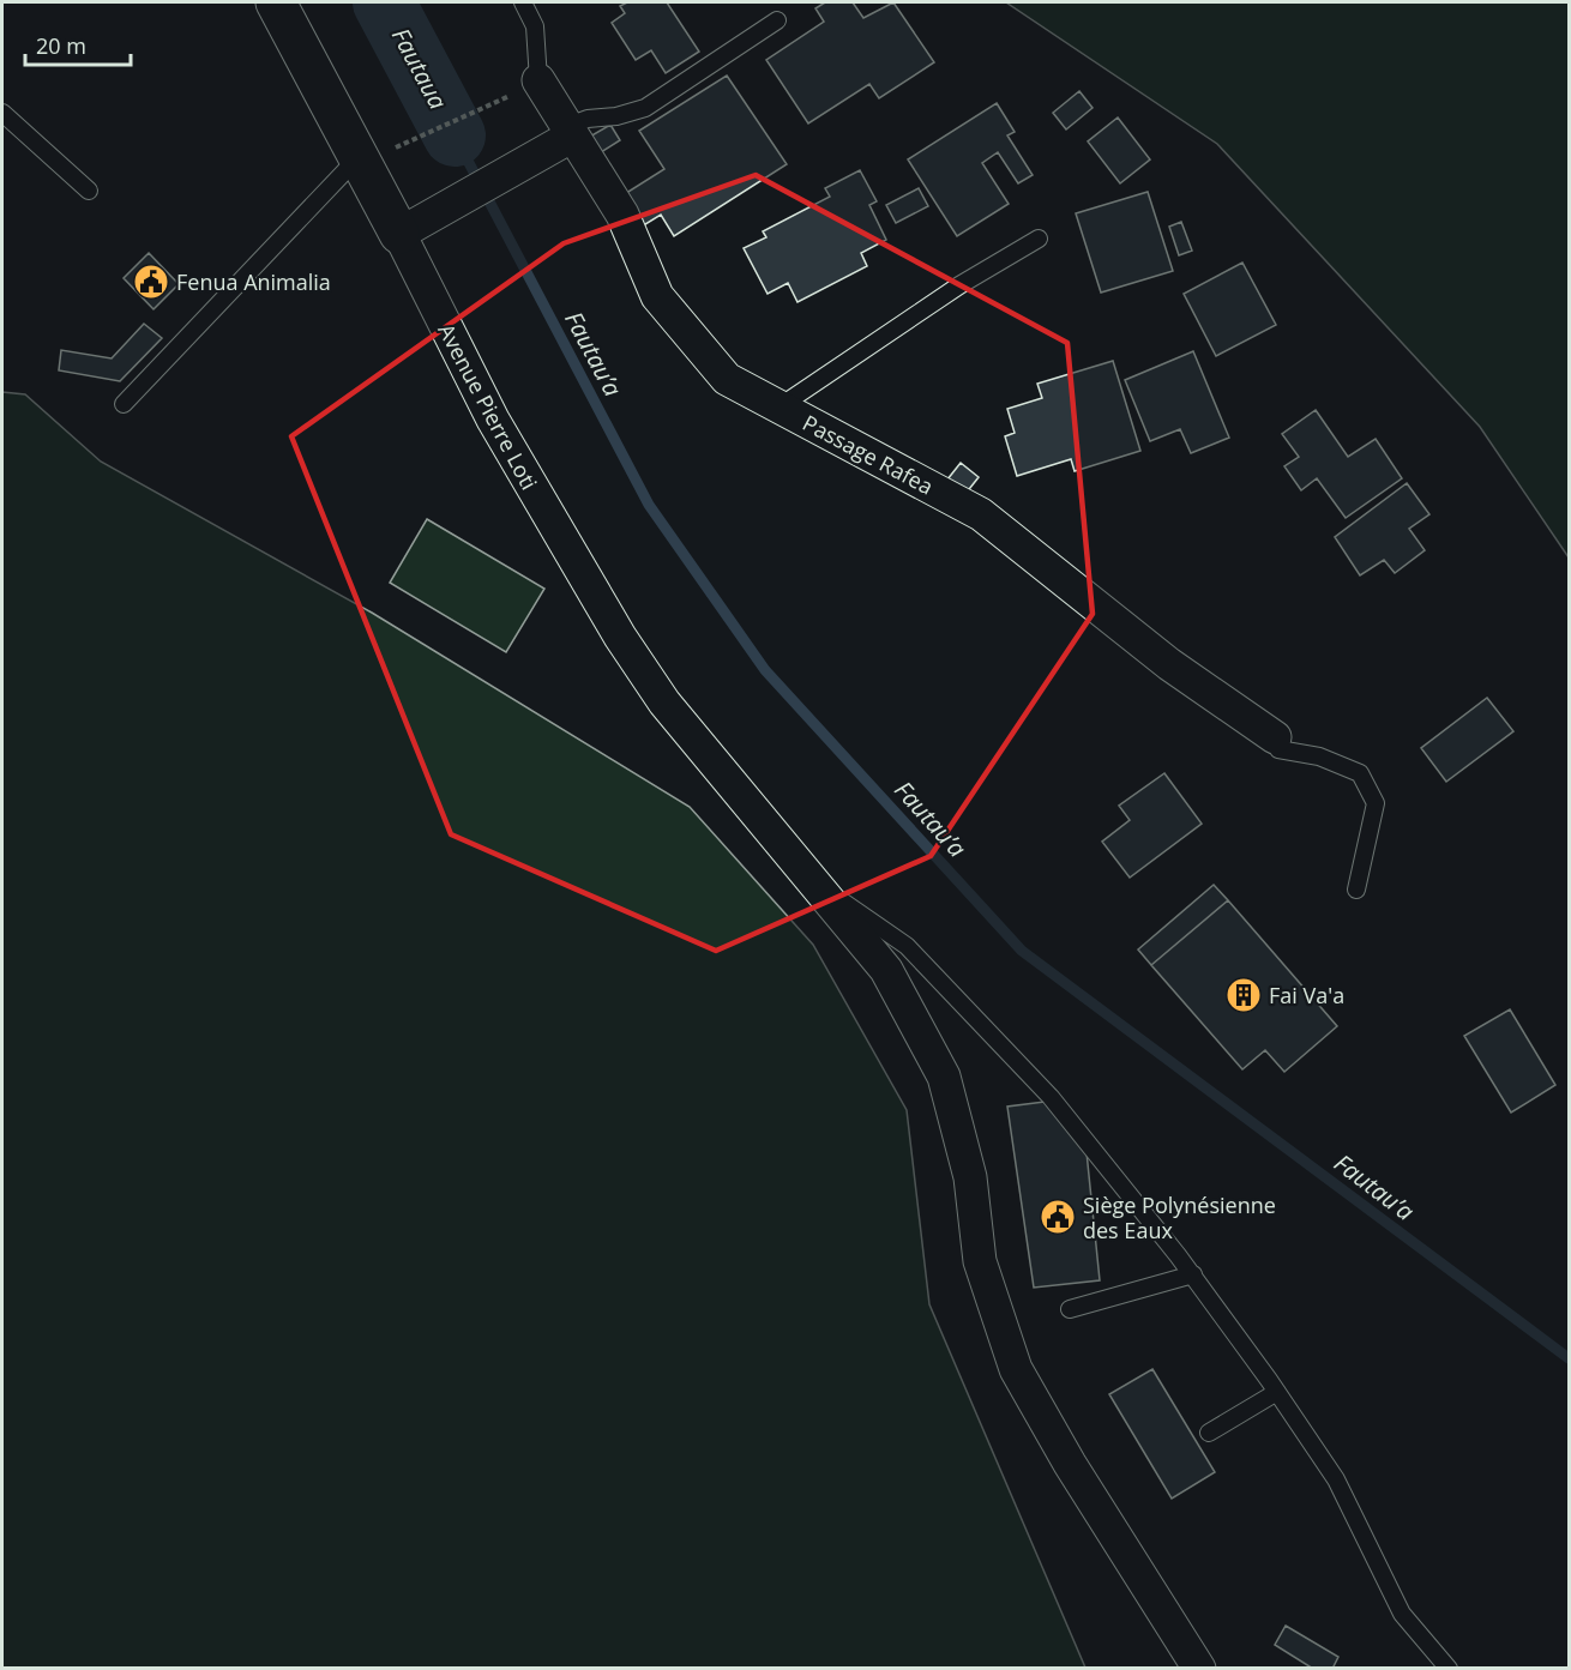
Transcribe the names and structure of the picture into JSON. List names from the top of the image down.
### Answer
{
  "streets": {
    "main road": ["Avenue Pierre Loti"],
    "street": ["Passage Rafea"]
  },
  "water": ["Fautaua", "Fautau’a"],
  "places": {
    "public building": ["Fenua Animalia", "Siège Polynésienne des Eaux"],
    "building": ["Fai Va'a"]
  },
  "scale_bar": "20 m"
}
